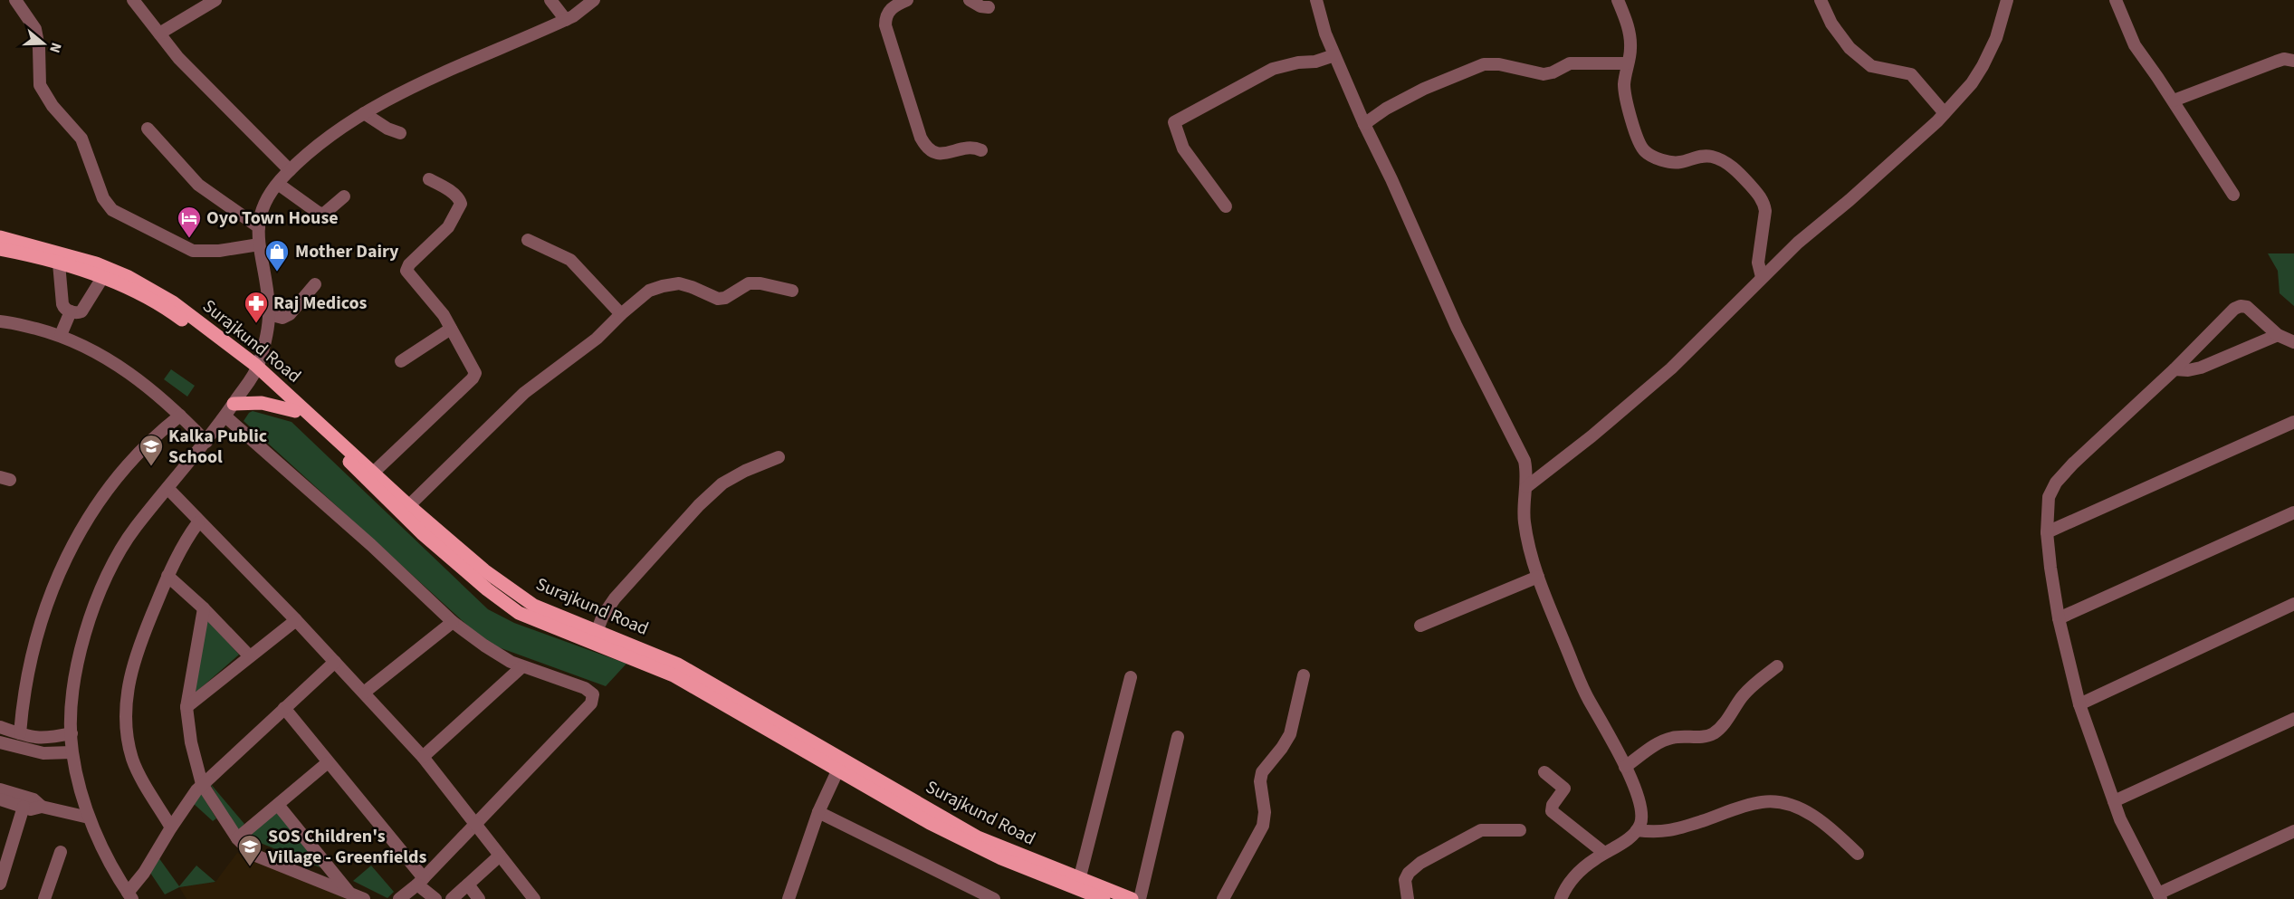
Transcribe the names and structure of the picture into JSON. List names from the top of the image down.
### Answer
{
  "streets": {
    "main road": ["Surajkund Road"]
  },
  "places": {
    "hotel": ["Oyo Town House"],
    "shop": ["Mother Dairy"],
    "pharmacy": ["Raj Medicos"],
    "school or university": ["Kalka Public School", "SOS Children's Village - Greenfields"]
  },
  "north": "right"
}
